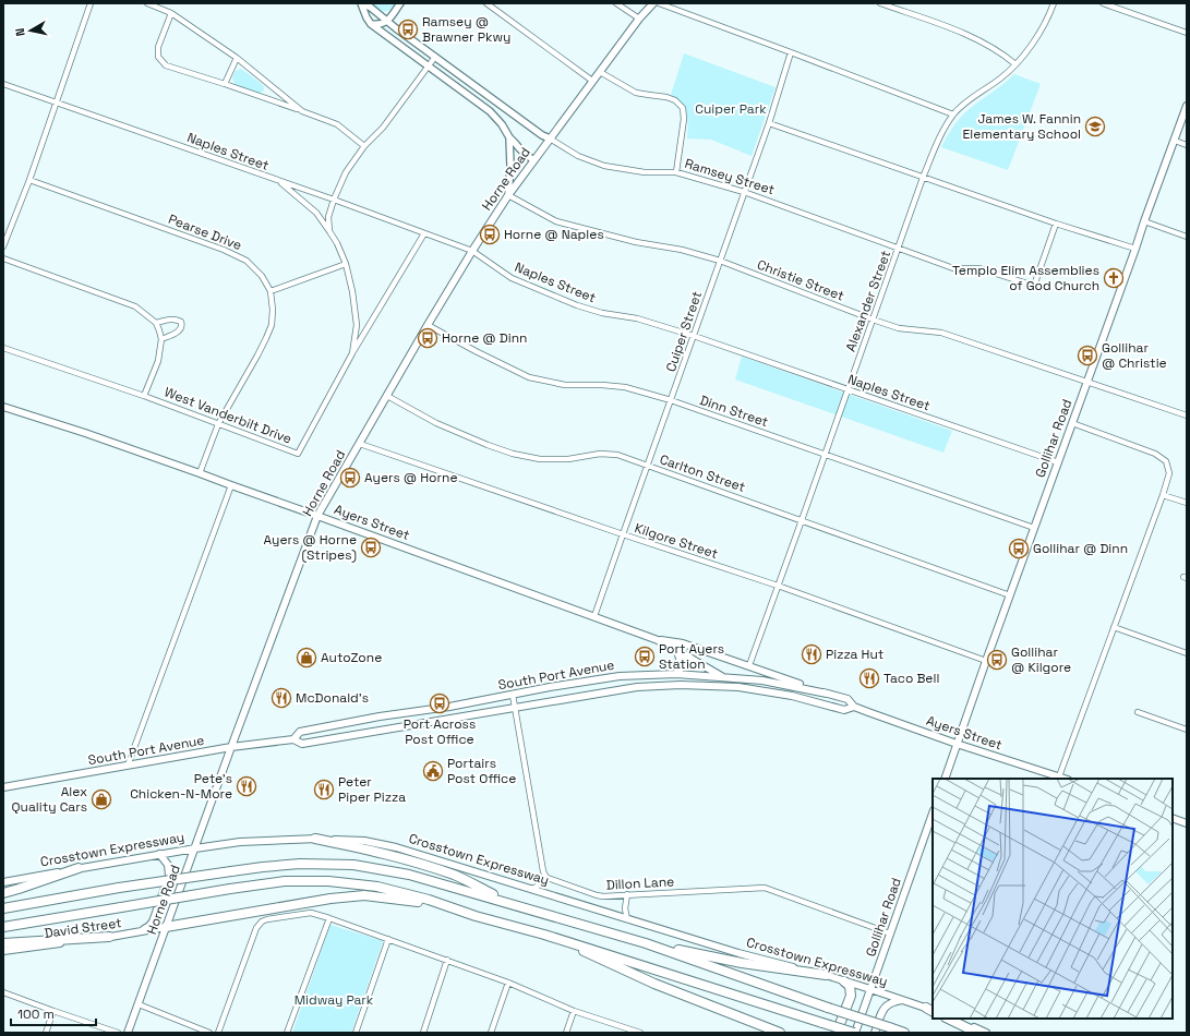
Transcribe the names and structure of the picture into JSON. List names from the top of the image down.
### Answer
{
  "streets": {
    "main road": [
      "Horne Road",
      "Gollihar Road",
      "Ayers Street",
      "South Port Avenue",
      "Crosstown Expressway",
      "David Street"
    ],
    "street": [
      "Naples Street",
      "Ramsey Street",
      "Pearse Drive",
      "Christie Street",
      "Alexander Street",
      "Cuiper Street",
      "Dinn Street",
      "West Vanderbilt Drive",
      "Carlton Street",
      "Kilgore Street",
      "Dillon Lane"
    ]
  },
  "crossings": [
    ["Naples Street", "Horne Road"],
    ["Naples Street", "Alexander Street"],
    ["Naples Street", "Cuiper Street"],
    ["Naples Street", "West Vanderbilt Drive"],
    ["Naples Street", "Gollihar Road"],
    ["Ramsey Street", "Horne Road"],
    ["Ramsey Street", "Alexander Street"],
    ["Ramsey Street", "Cuiper Street"],
    ["Horne Road", "Christie Street"],
    ["Horne Road", "Dinn Street"],
    ["Horne Road", "Carlton Street"],
    ["Horne Road", "Ayers Street"],
    ["Horne Road", "Kilgore Street"],
    ["Horne Road", "South Port Avenue"],
    ["Horne Road", "Crosstown Expressway"],
    ["Horne Road", "David Street"],
    ["Pearse Drive", "West Vanderbilt Drive"],
    ["Pearse Drive", "Ayers Street"],
    ["Christie Street", "Alexander Street"],
    ["Christie Street", "Cuiper Street"],
    ["Christie Street", "Gollihar Road"],
    ["Alexander Street", "Dinn Street"],
    ["Alexander Street", "Carlton Street"],
    ["Alexander Street", "Ayers Street"],
    ["Alexander Street", "Kilgore Street"],
    ["Cuiper Street", "Dinn Street"],
    ["Cuiper Street", "Carlton Street"],
    ["Cuiper Street", "Ayers Street"],
    ["Cuiper Street", "Kilgore Street"],
    ["Dinn Street", "Gollihar Road"],
    ["Gollihar Road", "Carlton Street"],
    ["Gollihar Road", "Ayers Street"],
    ["Gollihar Road", "Kilgore Street"],
    ["Gollihar Road", "Crosstown Expressway"],
    ["Gollihar Road", "Dillon Lane"],
    ["Ayers Street", "South Port Avenue"]
  ],
  "parks": ["Cuiper Park", "Midway Park"],
  "places": {
    "bus stop": [
      "Ramsey @ Brawner Pkwy",
      "Horne @ Naples",
      "Horne @ Dinn",
      "Gollihar @ Christie",
      "Ayers @ Horne",
      "Ayers @ Horne (Stripes)",
      "Gollihar @ Dinn",
      "Port Ayers Station",
      "Gollihar @ Kilgore",
      "Port Across Post Office"
    ],
    "school or university": ["James W. Fannin Elementary School"],
    "church": ["Templo Elim Assemblies of God Church"],
    "restaurant": [
      "Pizza Hut",
      "Taco Bell",
      "McDonald's",
      "Pete's Chicken-N-More",
      "Peter Piper Pizza"
    ],
    "shop": ["AutoZone", "Alex Quality Cars"],
    "public building": ["Portairs Post Office"]
  },
  "scale_bar": "100 m",
  "north": "left"
}
